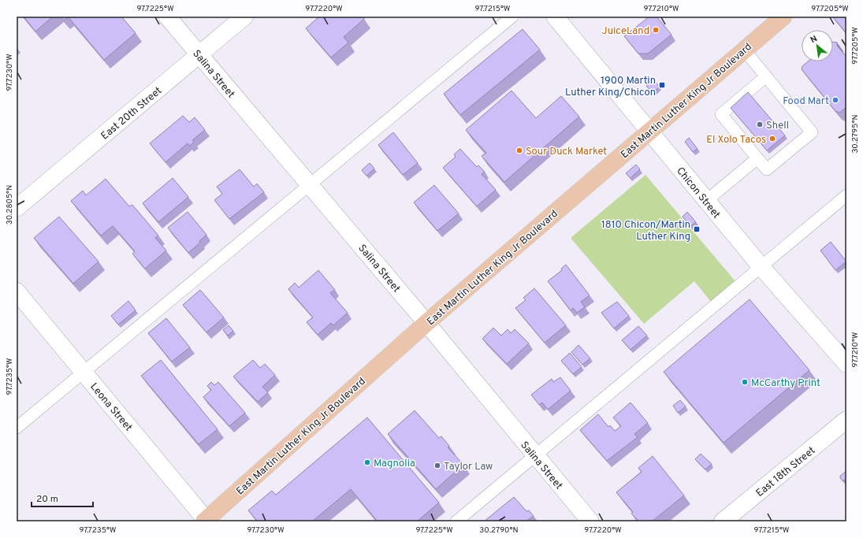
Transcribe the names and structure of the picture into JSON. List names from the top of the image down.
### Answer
{
  "streets": {
    "main road": ["East Martin Luther King Jr Boulevard"],
    "street": [
      "Salina Street",
      "East 20th Street",
      "Chicon Street",
      "Leona Street",
      "East 18th Street"
    ]
  },
  "crossings": [
    ["Salina Street", "East Martin Luther King Jr Boulevard"],
    ["Salina Street", "East 20th Street"],
    ["East Martin Luther King Jr Boulevard", "Chicon Street"],
    ["East Martin Luther King Jr Boulevard", "Leona Street"]
  ],
  "places": {
    "other": [
      "JuiceLand",
      "Food Mart",
      "Shell",
      "El Xolo Tacos",
      "Sour Duck Market",
      "McCarthy Print",
      "Magnolia",
      "Taylor Law"
    ],
    "transit": ["1900 Martin Luther King/Chicon", "1810 Chicon/Martin Luther King"]
  },
  "scale_bar": "20 m",
  "north": "top left",
  "coordinates": [
    "97.7225°W",
    "97.7220°W",
    "97.7215°W",
    "97.7210°W",
    "97.7205°W",
    "97.7230°W",
    "30.2795°N",
    "30.2805°N",
    "97.7235°W",
    "30.2790°N"
  ]
}
